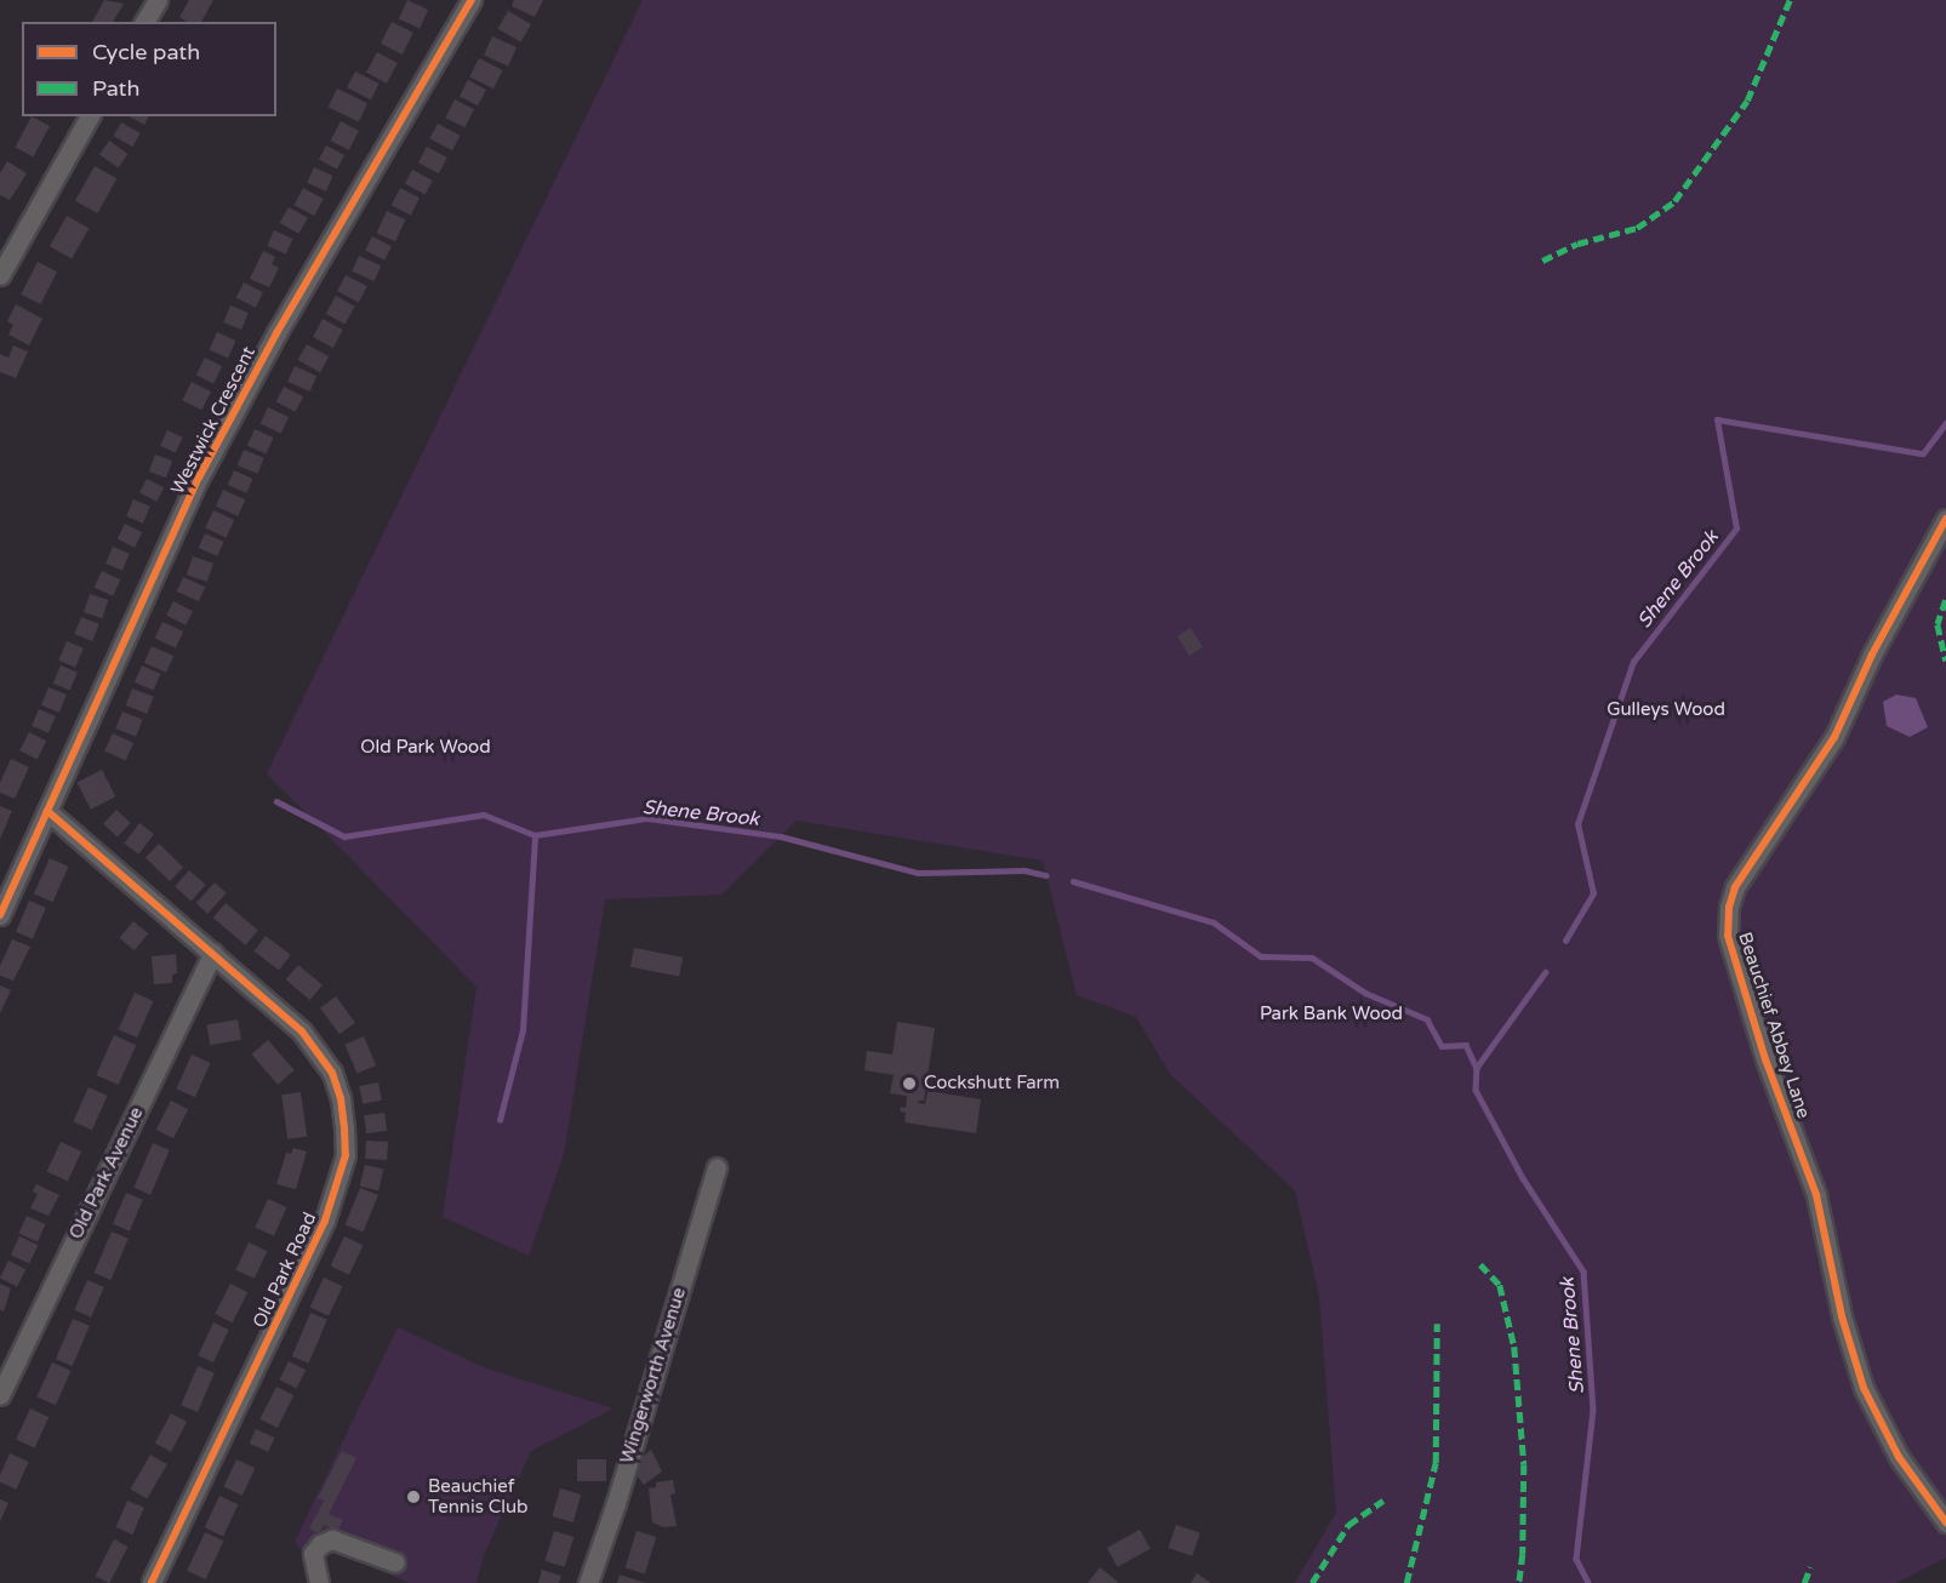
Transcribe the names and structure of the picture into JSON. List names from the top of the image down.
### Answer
{
  "streets": {
    "street": [
      "Westwick Crescent",
      "Beauchief Abbey Lane",
      "Old Park Avenue",
      "Old Park Road",
      "Wingerworth Avenue"
    ]
  },
  "crossings": [
    ["Westwick Crescent", "Old Park Road"],
    ["Old Park Avenue", "Old Park Road"]
  ],
  "water": ["Shene Brook"],
  "parks": ["Gulleys Wood", "Old Park Wood", "Park Bank Wood"],
  "places": ["Cockshutt Farm", "Beauchief Tennis Club"],
  "legend": ["Cycle path", "Path"]
}
